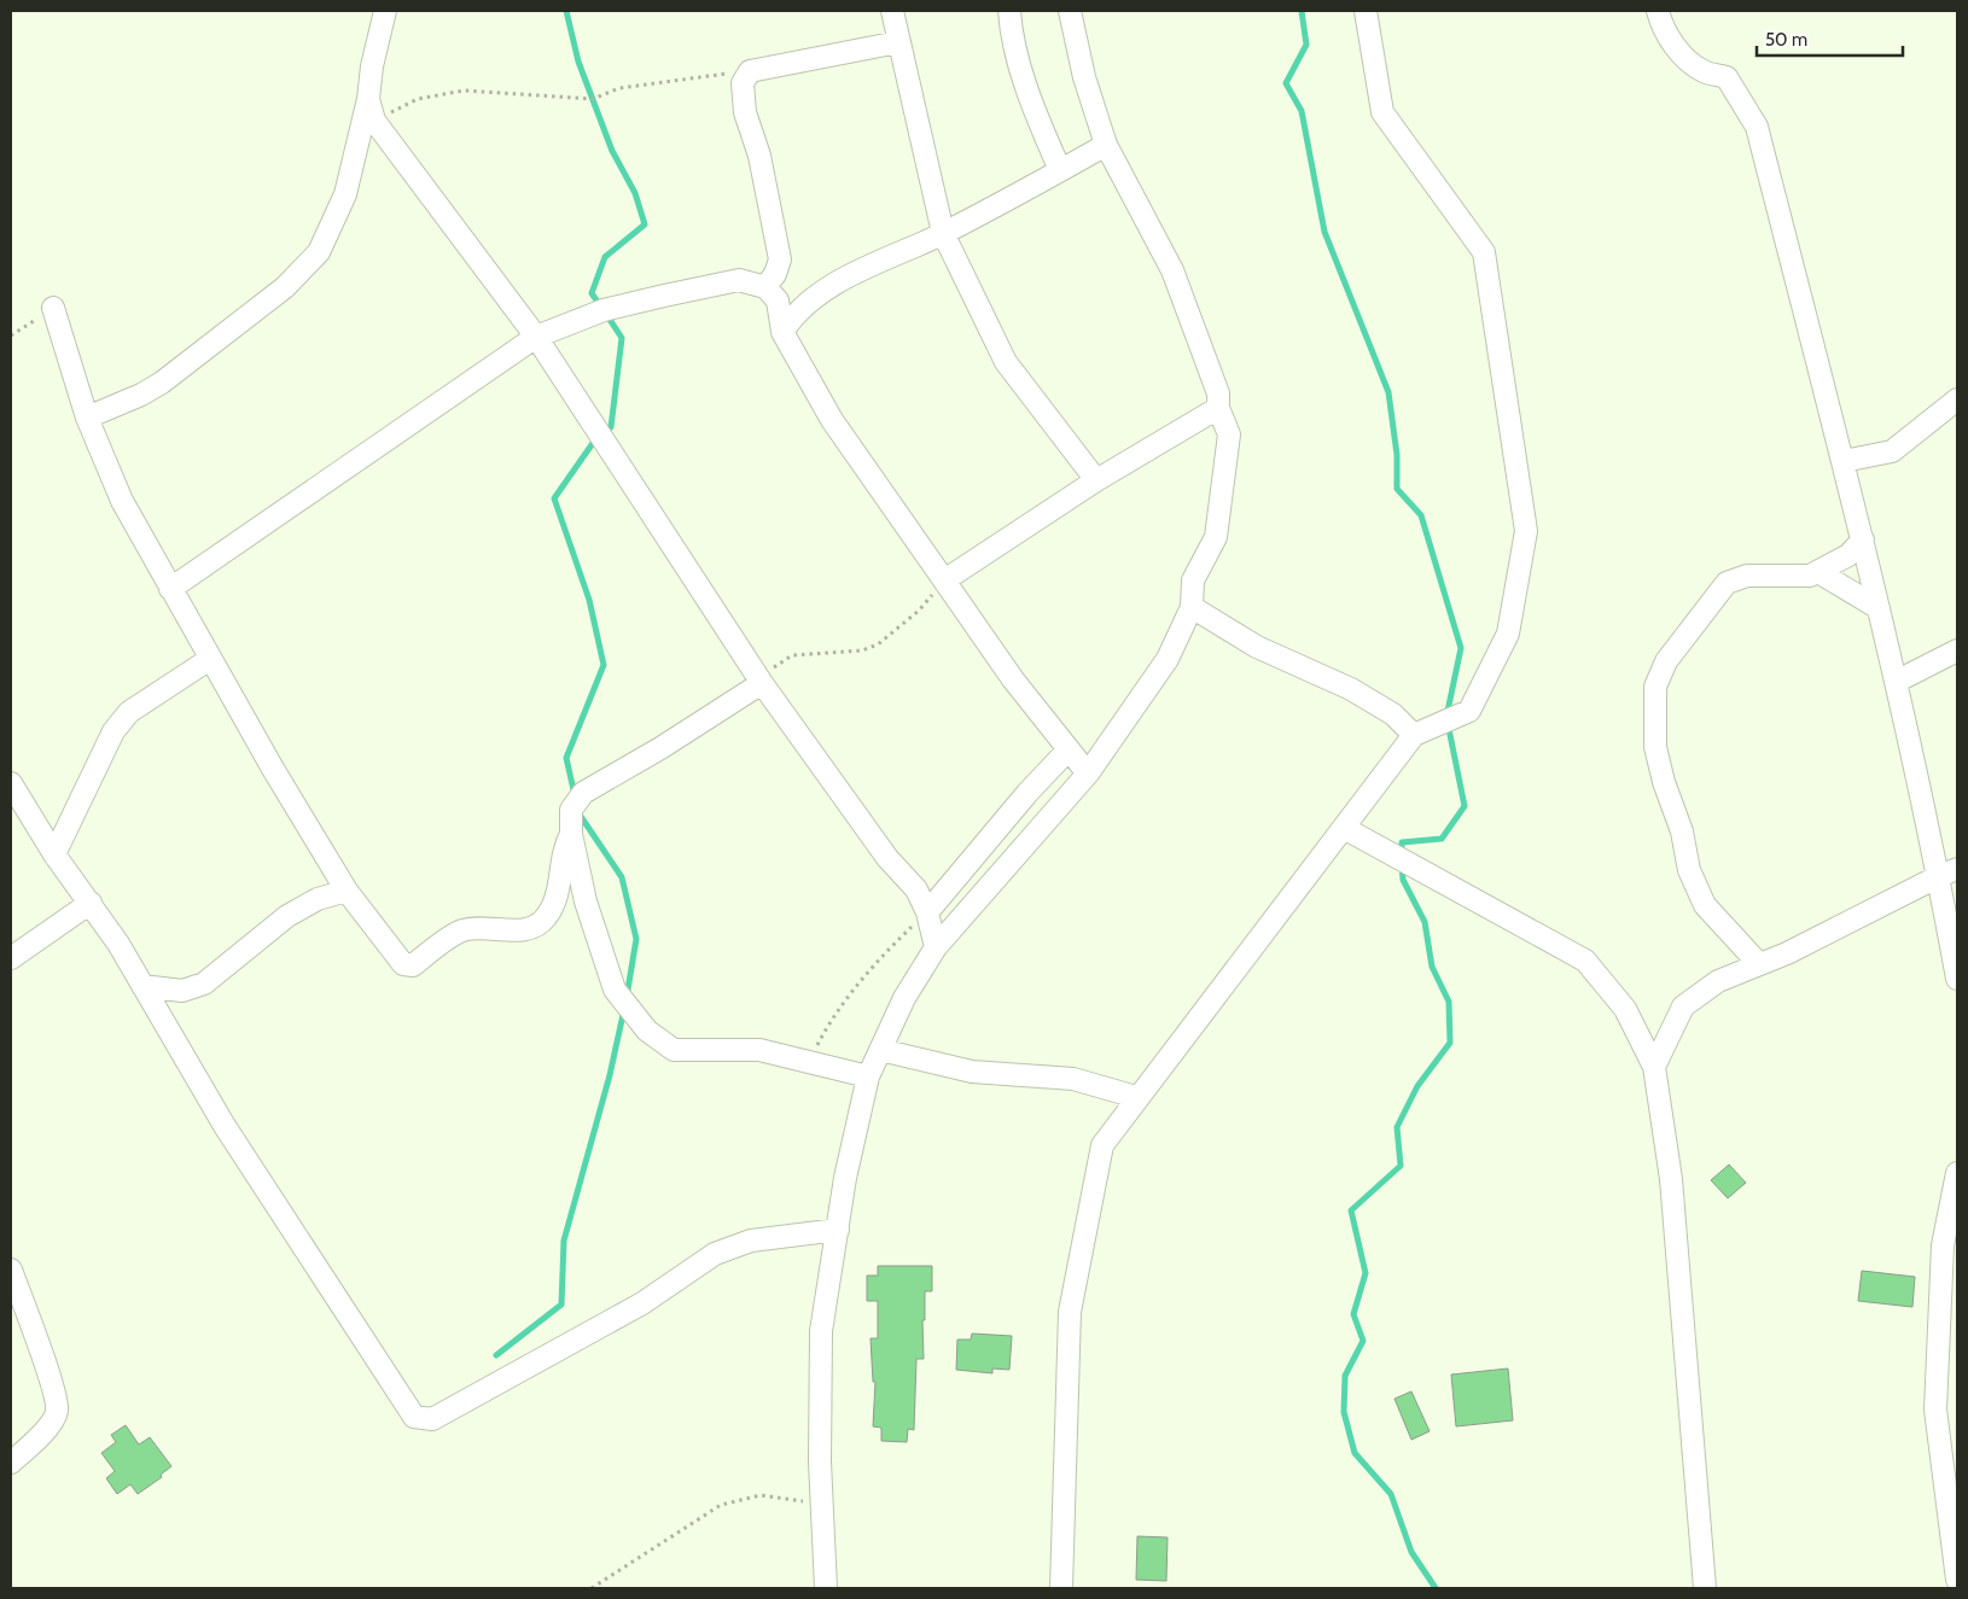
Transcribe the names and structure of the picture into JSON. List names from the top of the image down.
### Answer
{
  "scale_bar": "50 m"
}
